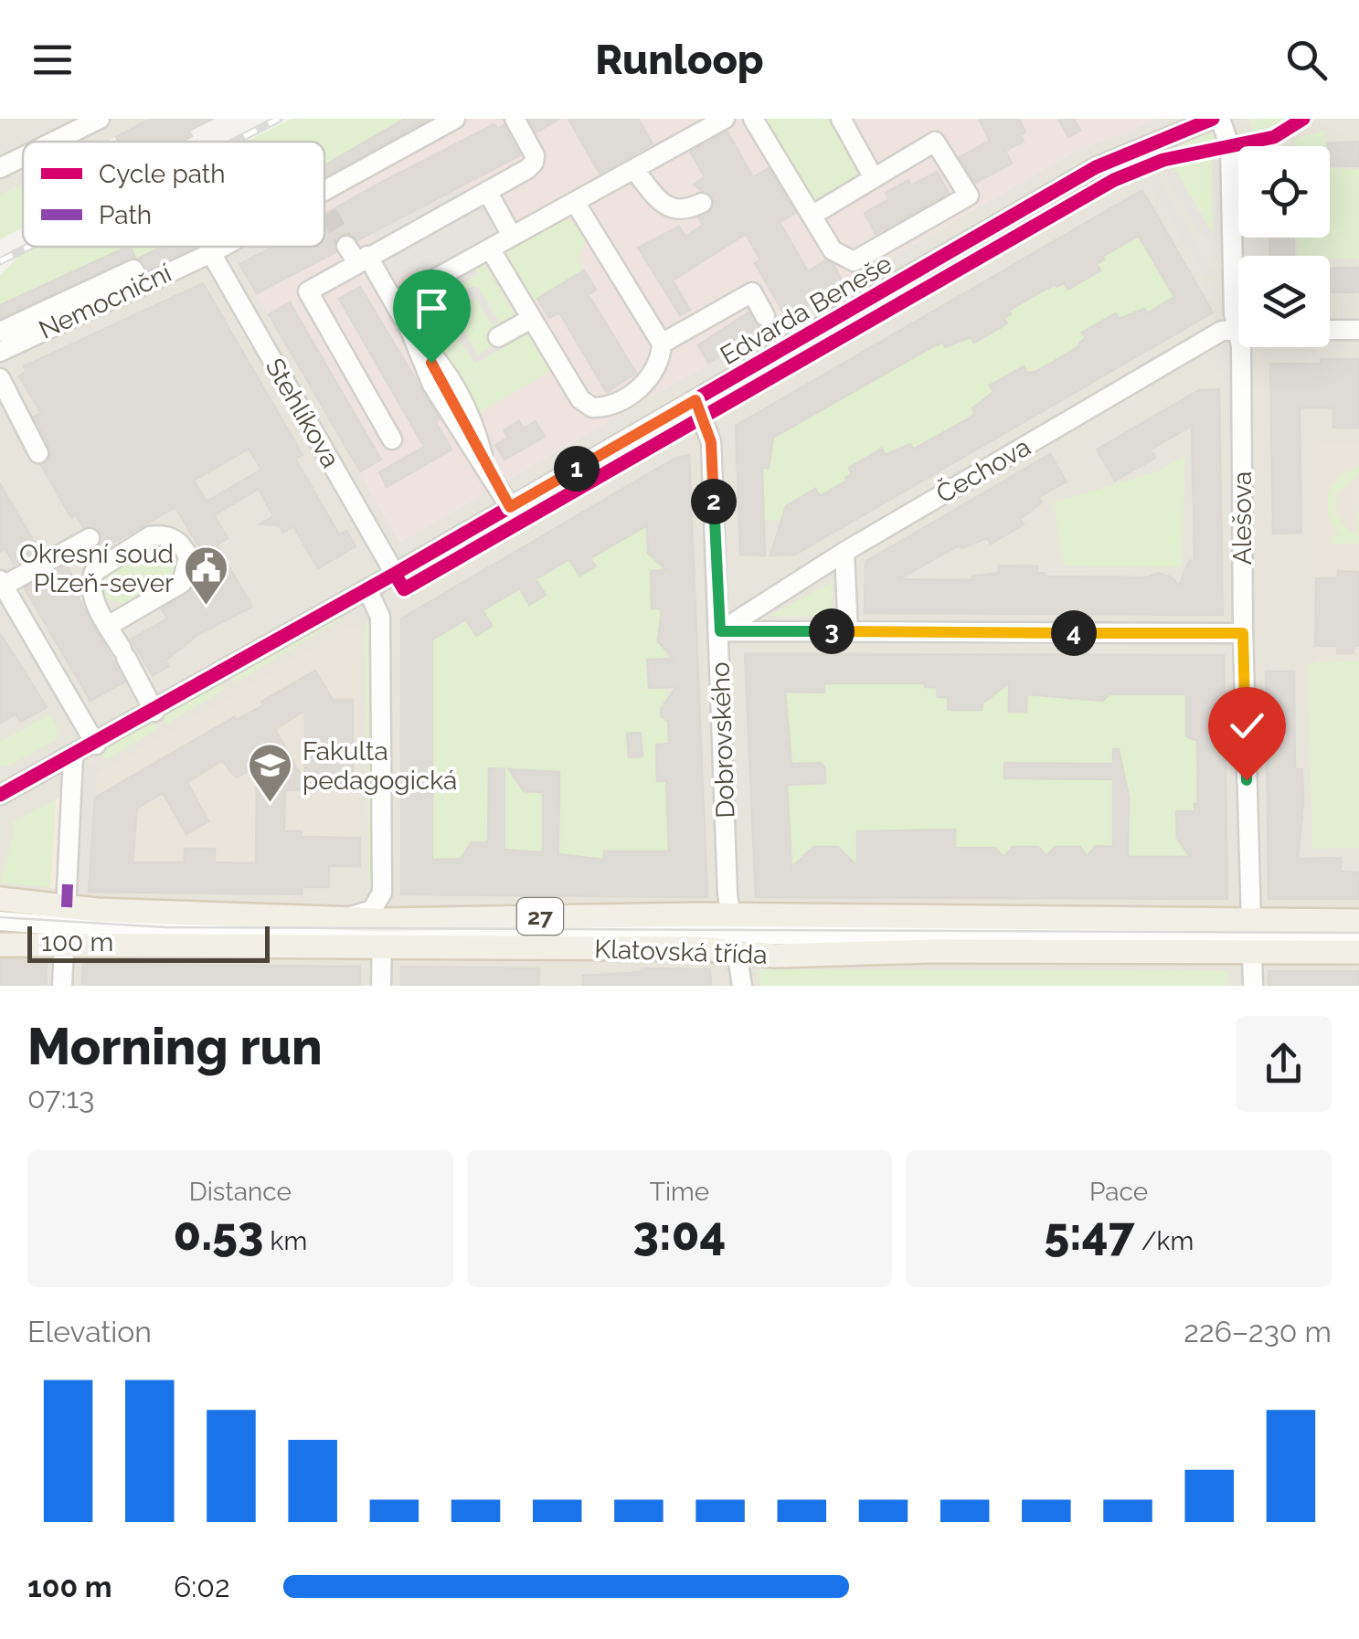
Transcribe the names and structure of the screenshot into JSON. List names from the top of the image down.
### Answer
{
  "streets": {
    "main road": ["27", "Klatovská třída"],
    "street": [
      "Nemocniční",
      "Edvarda Beneše",
      "Stehlíkova",
      "Čechova",
      "Alešova",
      "Dobrovského"
    ]
  },
  "crossings": [
    ["Nemocniční", "Stehlíkova"],
    ["Edvarda Beneše", "Stehlíkova"],
    ["Edvarda Beneše", "Dobrovského"],
    ["Čechova", "Dobrovského"],
    ["Alešova", "Klatovská třída"],
    ["Dobrovského", "Klatovská třída"]
  ],
  "places": {
    "public building": ["Okresní soud Plzeň-sever"],
    "school or university": ["Fakulta pedagogická"]
  },
  "legend": ["Cycle path", "Path"],
  "scale_bar": "100 m",
  "page": {
    "header": "Runloop",
    "pins": [
      "1",
      "2",
      "3",
      "4"
    ],
    "scale": "100 m",
    "heading": ["Morning run", "07:13"],
    "stats": [
      ["Distance", "0.53 km"],
      ["Time", "3:04"],
      ["Pace", "5:47 /km"]
    ],
    "chart": ["Elevation", "226–230 m"],
    "list": [
      {
        "name": "100 m",
        "note": "6:02"
      }
    ]
  }
}
